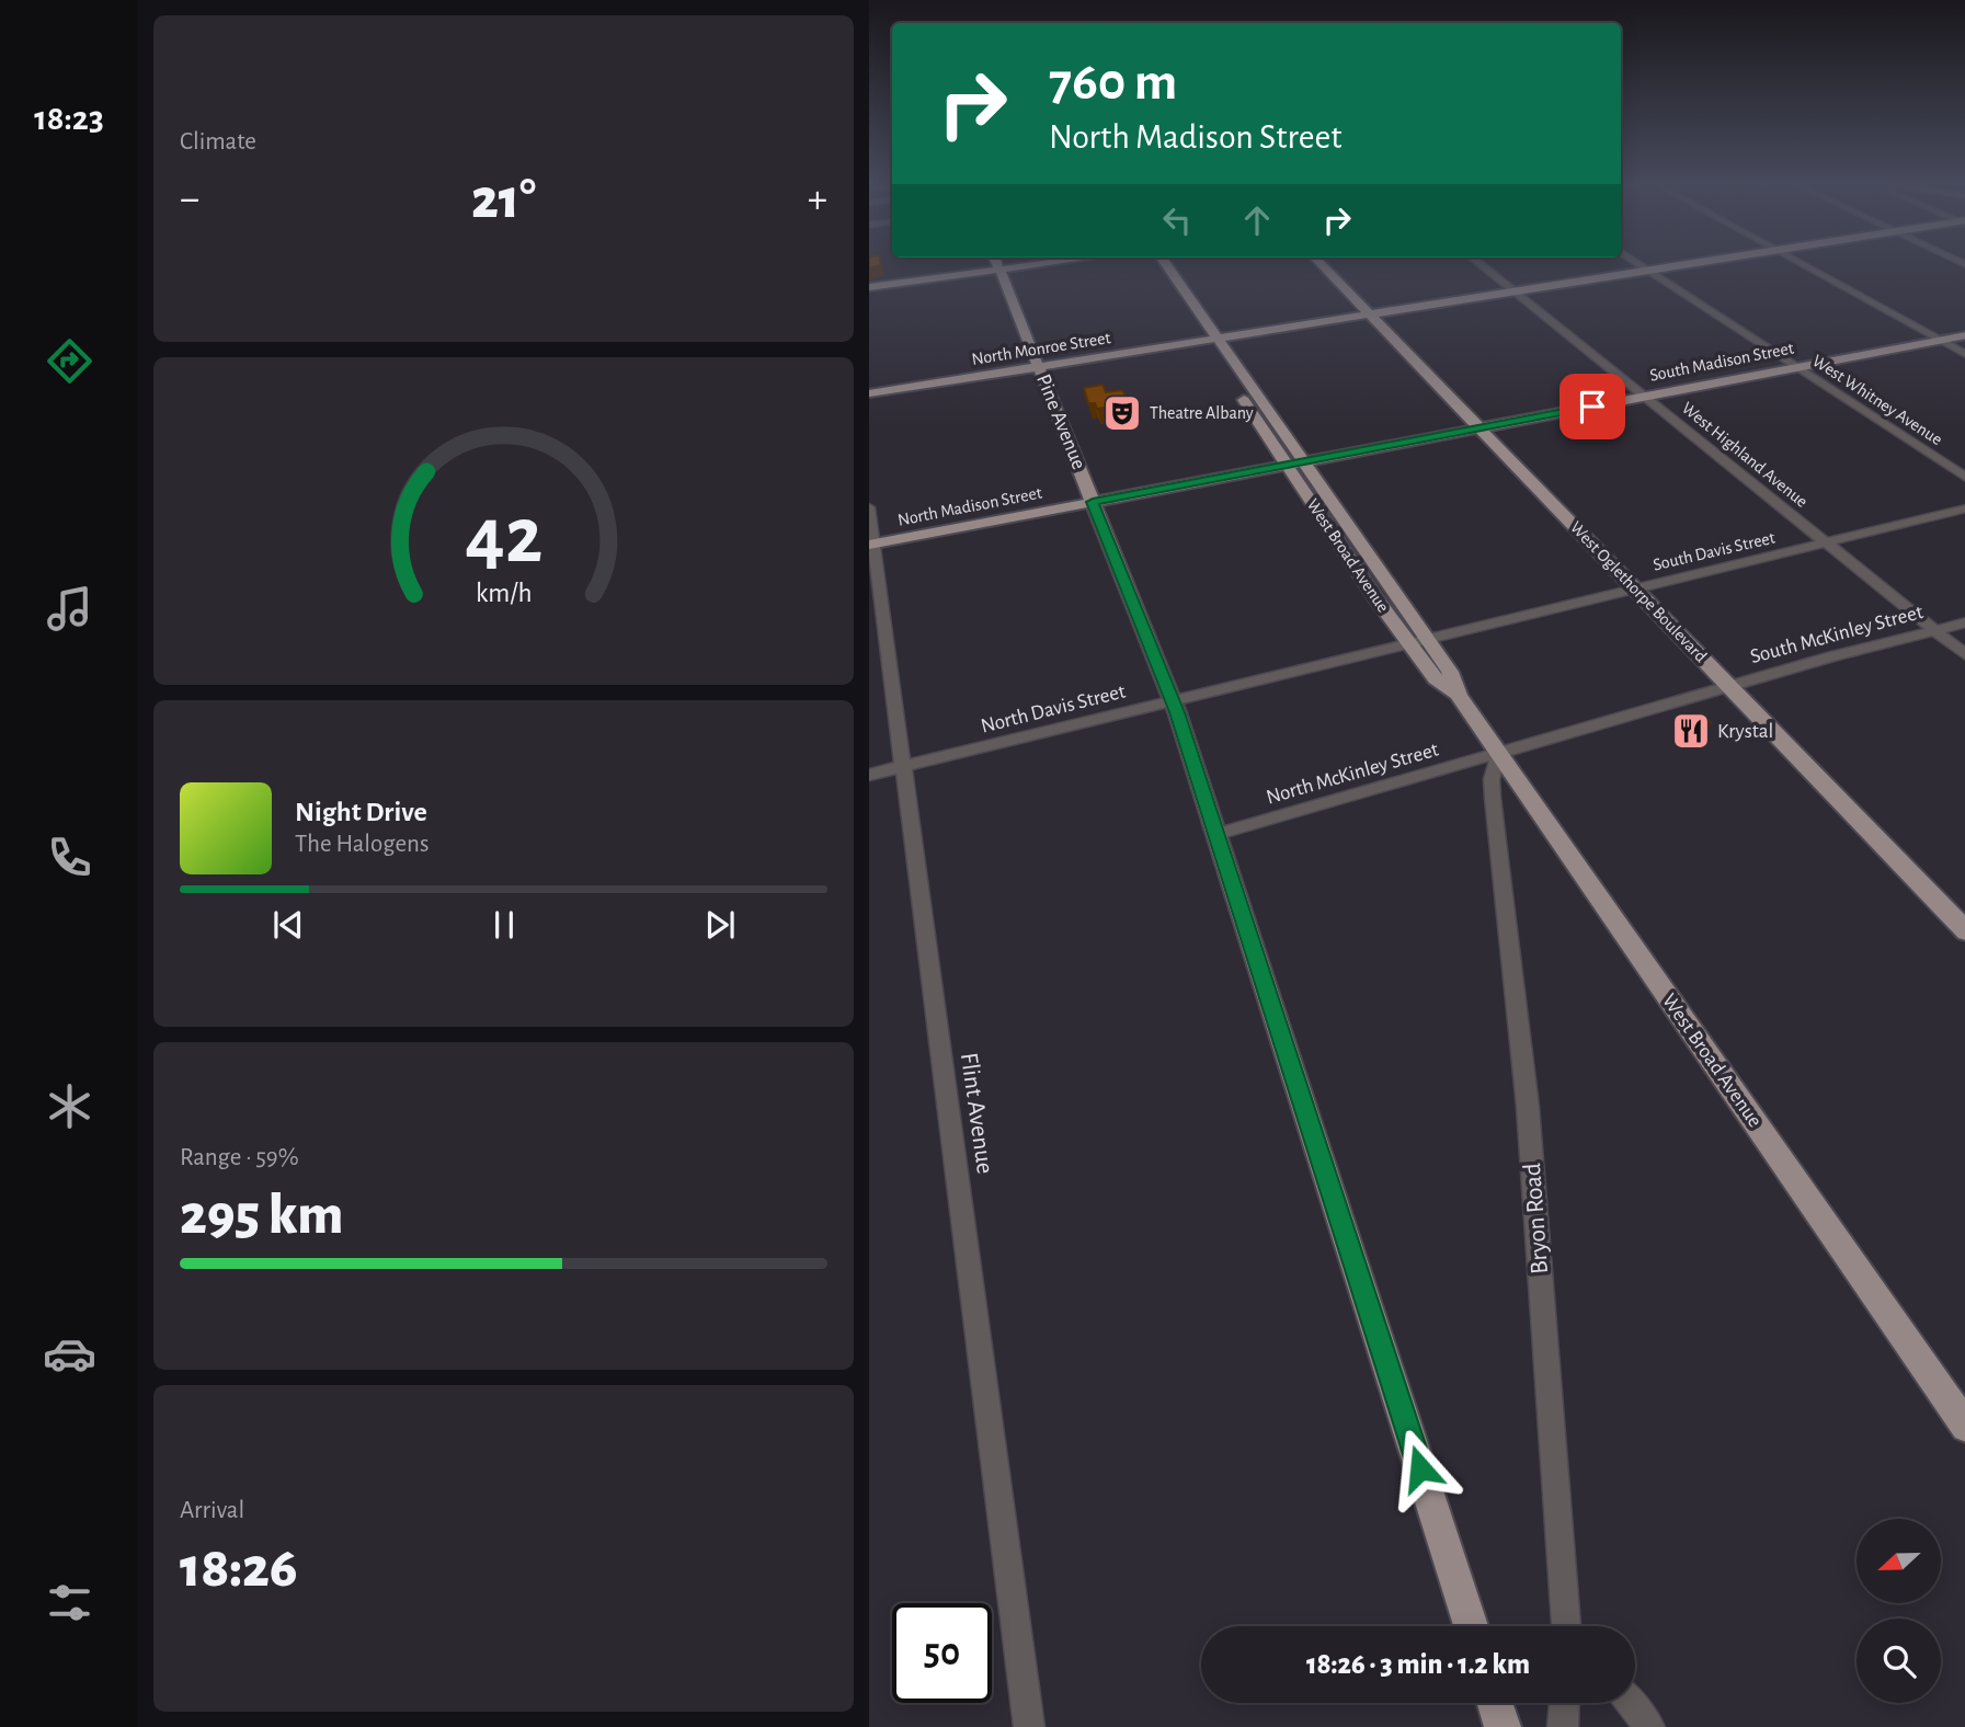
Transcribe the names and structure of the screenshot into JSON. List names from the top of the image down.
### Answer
{
  "streets": {
    "main road": [
      "North Monroe Street",
      "South Madison Street",
      "Pine Avenue",
      "North Madison Street",
      "West Broad Avenue",
      "West Oglethorpe Boulevard"
    ],
    "street": [
      "West Whitney Avenue",
      "West Highland Avenue",
      "South Davis Street",
      "South McKinley Street",
      "North Davis Street",
      "North McKinley Street",
      "Flint Avenue",
      "Bryon Road"
    ]
  },
  "crossings": [
    ["North Monroe Street", "West Whitney Avenue"],
    ["North Monroe Street", "Pine Avenue"],
    ["North Monroe Street", "West Highland Avenue"],
    ["North Monroe Street", "West Broad Avenue"],
    ["North Monroe Street", "West Oglethorpe Boulevard"],
    ["South Madison Street", "West Whitney Avenue"],
    ["South Madison Street", "West Highland Avenue"],
    ["South Madison Street", "North Madison Street"],
    ["South Madison Street", "West Broad Avenue"],
    ["South Madison Street", "West Oglethorpe Boulevard"],
    ["Pine Avenue", "North Madison Street"],
    ["Pine Avenue", "North Davis Street"],
    ["Pine Avenue", "North McKinley Street"],
    ["West Highland Avenue", "South Davis Street"],
    ["West Highland Avenue", "South McKinley Street"],
    ["North Madison Street", "West Broad Avenue"],
    ["North Madison Street", "Flint Avenue"],
    ["South Davis Street", "West Broad Avenue"],
    ["South Davis Street", "West Oglethorpe Boulevard"],
    ["South Davis Street", "North Davis Street"],
    ["West Broad Avenue", "South McKinley Street"],
    ["West Broad Avenue", "North Davis Street"],
    ["West Broad Avenue", "North McKinley Street"],
    ["West Broad Avenue", "Bryon Road"],
    ["West Oglethorpe Boulevard", "South McKinley Street"],
    ["South McKinley Street", "North McKinley Street"],
    ["South McKinley Street", "Bryon Road"],
    ["North Davis Street", "Flint Avenue"],
    ["North McKinley Street", "Bryon Road"]
  ],
  "places": {
    "theatre": ["Theatre Albany"],
    "restaurant": ["Krystal"]
  },
  "north": "left",
  "page": {
    "tabs": "18:23",
    "tile": [
      "Climate",
      ["Range · 59%", "295 km"],
      ["Arrival", "18:26"]
    ],
    "turn": ["760 m", "North Madison Street"],
    "heat": ["−", "21°", "+"],
    "song": ["Night Drive", "The Halogens"],
    "limit": "50",
    "trip": "18:26 · 3 min · 1.2 km",
    "gauge": ["42", "km/h"]
  }
}
